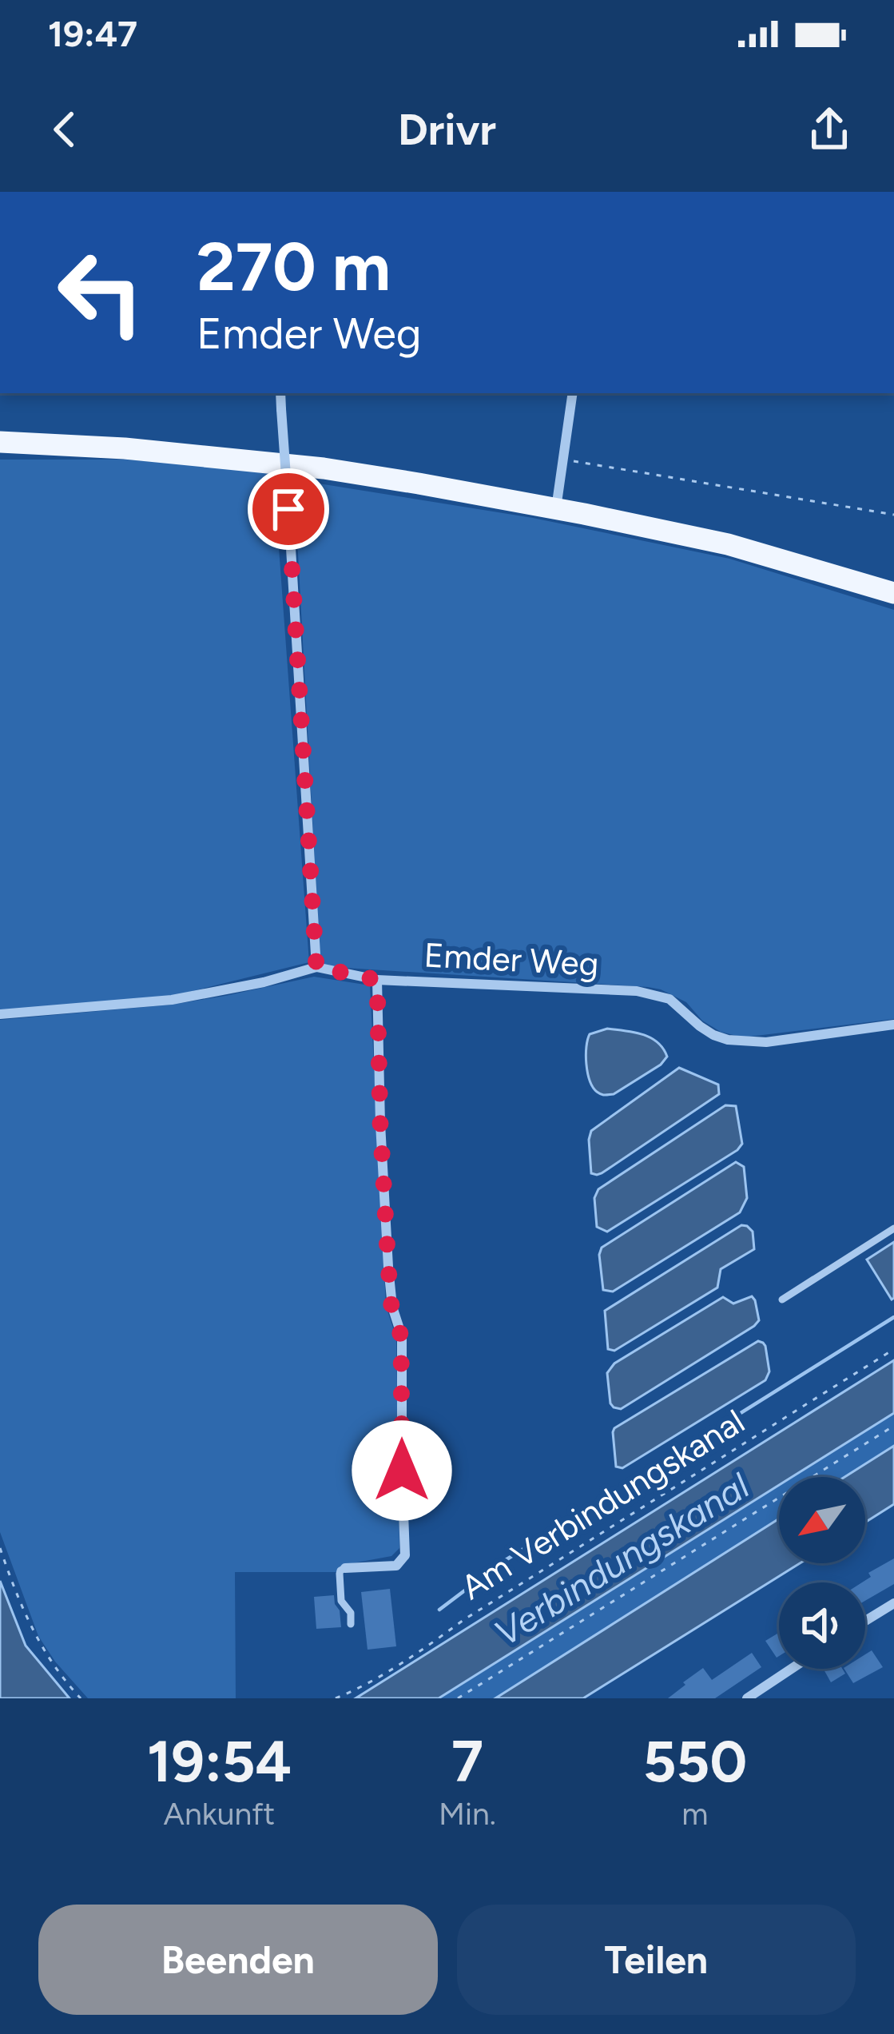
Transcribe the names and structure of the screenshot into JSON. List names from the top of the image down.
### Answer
{
  "streets": {
    "street": ["Emder Weg"],
    "path": ["Am Verbindungskanal"]
  },
  "water": ["Verbindungskanal"],
  "north": "bottom left",
  "page": {
    "status": "19:47",
    "header": "Drivr",
    "turn": ["270 m", "Emder Weg"],
    "eta": [
      "19:54",
      "Ankunft",
      "7",
      "Min.",
      "550",
      "m"
    ],
    "buttons": ["Beenden", "Teilen"]
  }
}
